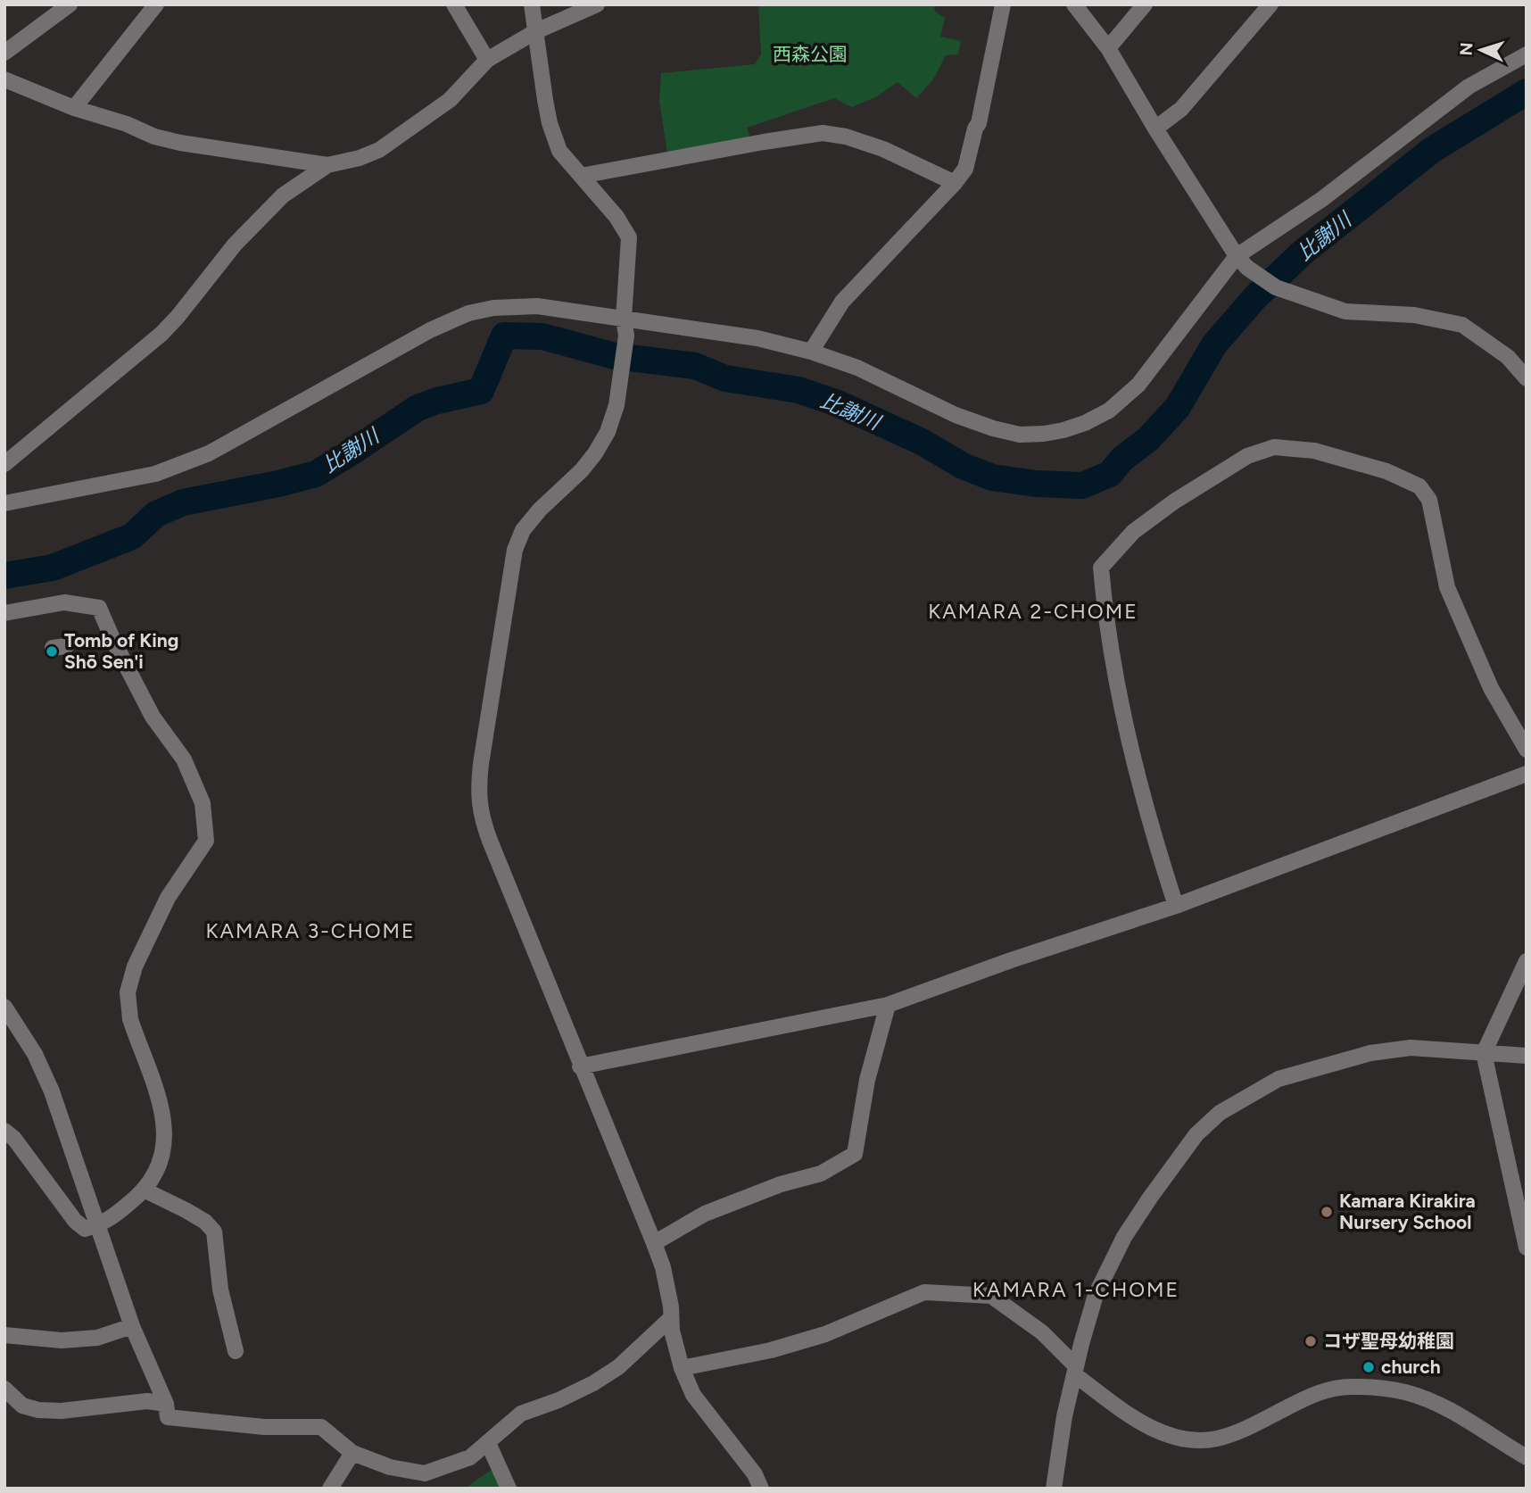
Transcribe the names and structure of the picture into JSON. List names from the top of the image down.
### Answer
{
  "districts": ["KAMARA 2-CHOME", "KAMARA 3-CHOME", "KAMARA 1-CHOME"],
  "water": ["比謝川"],
  "parks": ["西森公園"],
  "places": [
    "Tomb of King Shō Sen'i",
    "Kamara Kirakira Nursery School",
    "コザ聖母幼稚園",
    "church"
  ],
  "north": "left"
}
